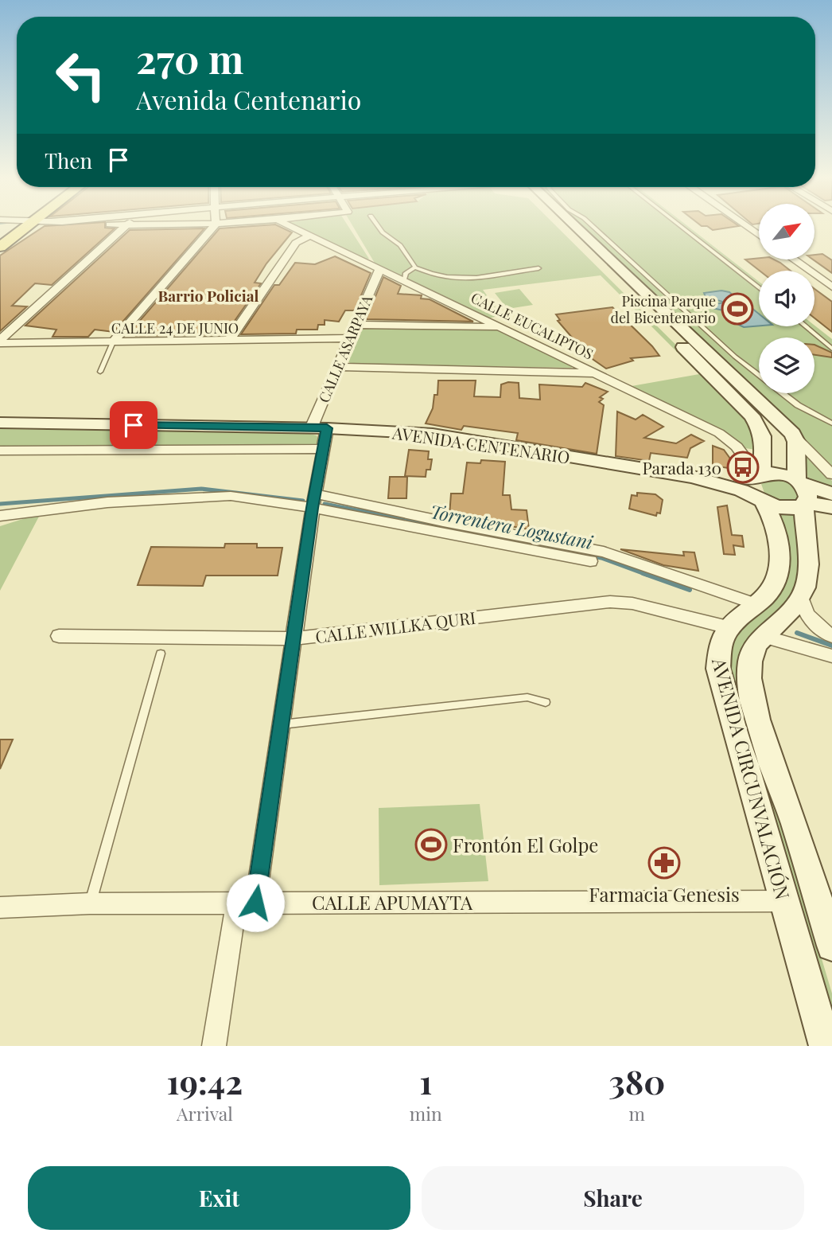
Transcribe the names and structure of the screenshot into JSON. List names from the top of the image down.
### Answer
{
  "streets": {
    "main road": ["AVENIDA CENTENARIO", "AVENIDA CIRCUNVALACIÓN"],
    "street": [
      "CALLE EUCALIPTOS",
      "CALLE 24 DE JUNIO",
      "CALLE ASARPAYA",
      "CALLE WILLKA QURI",
      "CALLE APUMAYTA"
    ]
  },
  "crossings": [
    ["CALLE EUCALIPTOS", "CALLE ASARPAYA"],
    ["CALLE EUCALIPTOS", "AVENIDA CENTENARIO"],
    ["CALLE EUCALIPTOS", "AVENIDA CIRCUNVALACIÓN"],
    ["CALLE 24 DE JUNIO", "CALLE ASARPAYA"],
    ["CALLE ASARPAYA", "AVENIDA CENTENARIO"],
    ["CALLE ASARPAYA", "CALLE WILLKA QURI"],
    ["CALLE ASARPAYA", "CALLE APUMAYTA"],
    ["AVENIDA CENTENARIO", "AVENIDA CIRCUNVALACIÓN"],
    ["CALLE WILLKA QURI", "AVENIDA CIRCUNVALACIÓN"],
    ["AVENIDA CIRCUNVALACIÓN", "CALLE APUMAYTA"]
  ],
  "districts": ["Barrio Policial"],
  "water": ["Torrentera Logustani"],
  "places": {
    "sports": ["Piscina Parque del Bicentenario", "Frontón El Golpe"],
    "bus stop": ["Parada 130"],
    "pharmacy": ["Farmacia Genesis"]
  },
  "north": "top right",
  "page": {
    "turn": ["270 m", "Avenida Centenario"],
    "then": "Then",
    "eta": [
      "19:42",
      "Arrival",
      "1",
      "min",
      "380",
      "m"
    ],
    "buttons": ["Exit", "Share"]
  }
}
